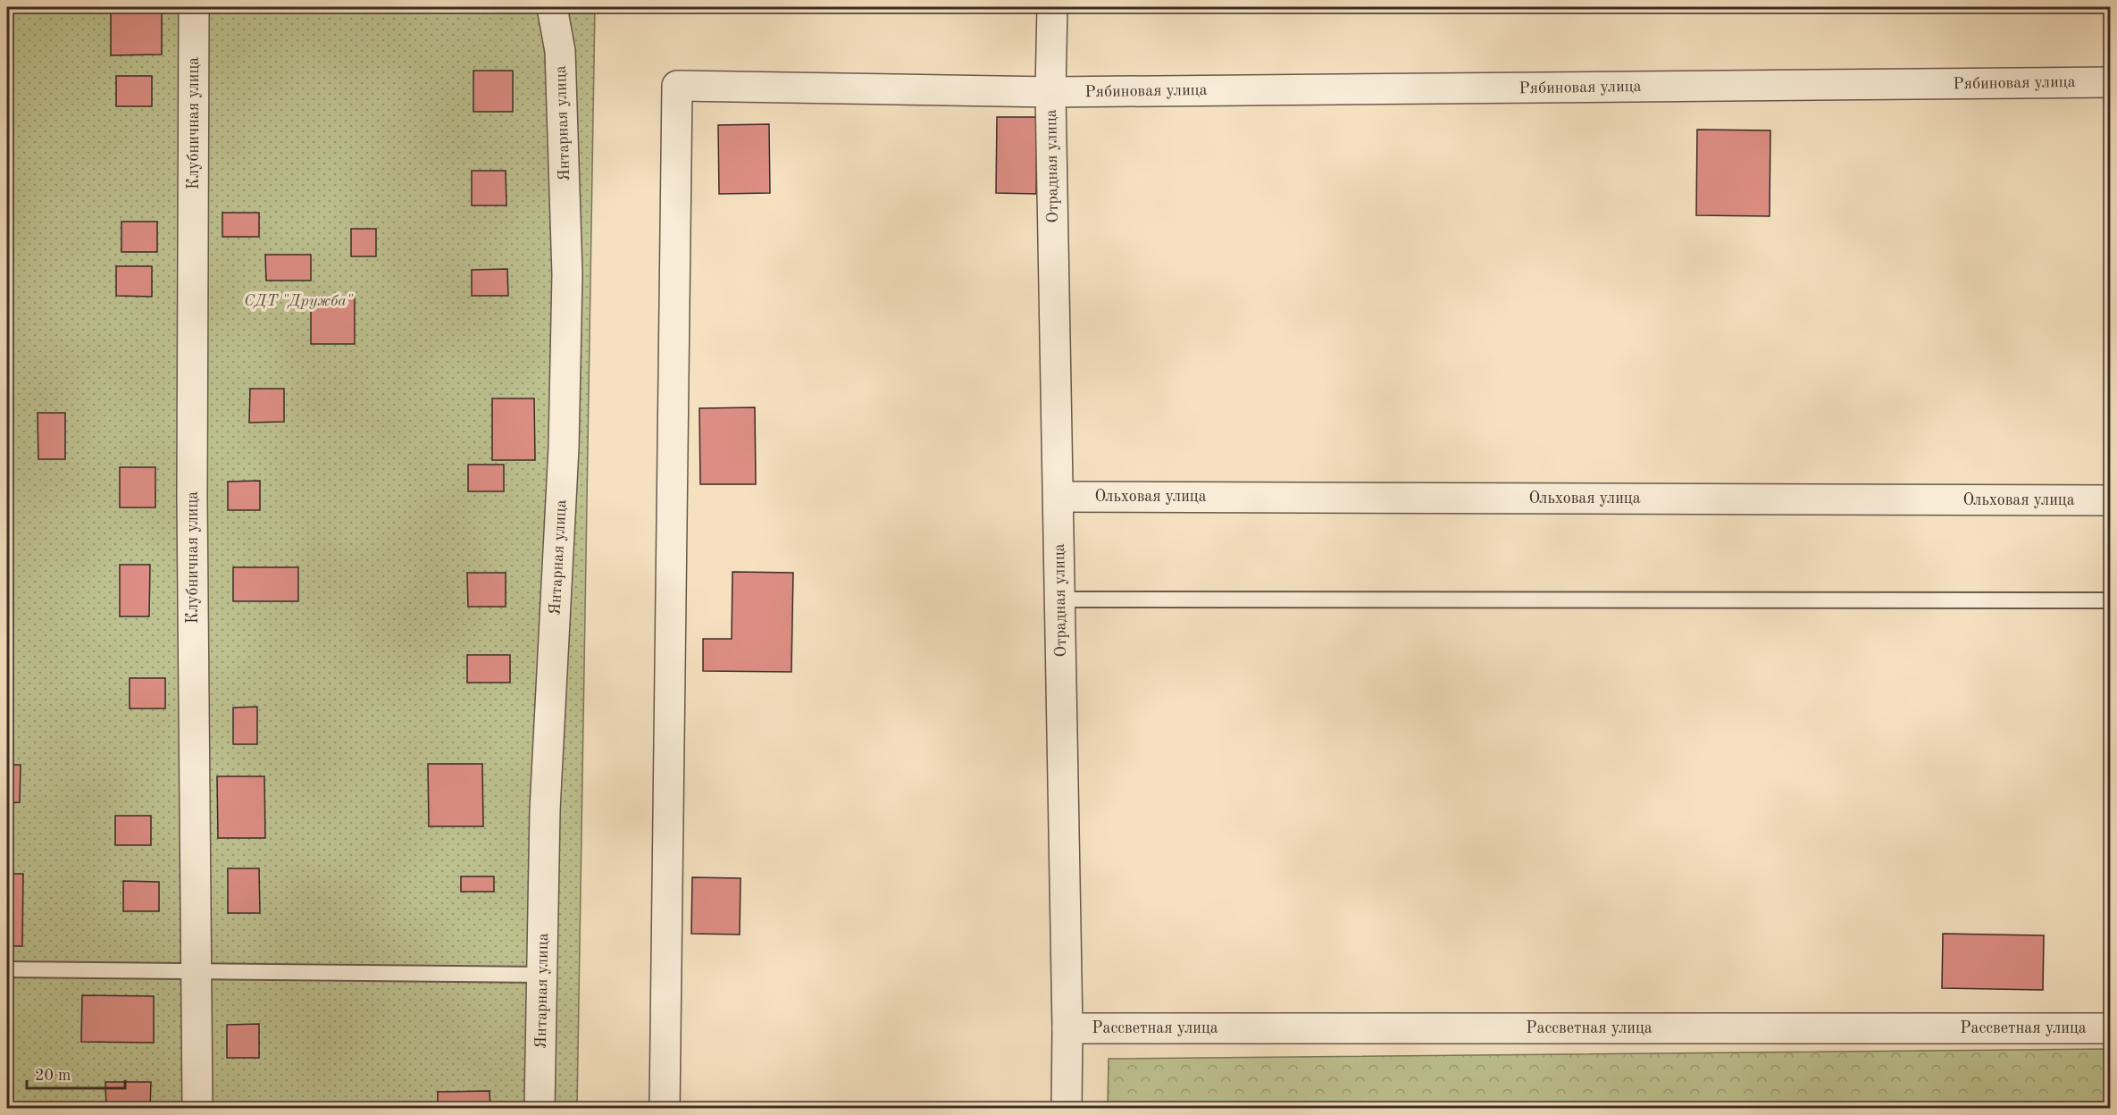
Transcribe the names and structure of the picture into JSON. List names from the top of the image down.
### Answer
{
  "streets": {
    "street": [
      "Рябиновая улица",
      "Клубничная улица",
      "Янтарная улица",
      "Отрадная улица",
      "Ольховая улица",
      "Рассветная улица"
    ]
  },
  "crossings": [
    ["Рябиновая улица", "Отрадная улица"],
    ["Отрадная улица", "Ольховая улица"],
    ["Отрадная улица", "Рассветная улица"]
  ],
  "parks": ["СДТ \"Дружба\""],
  "scale_bar": "20 m"
}
